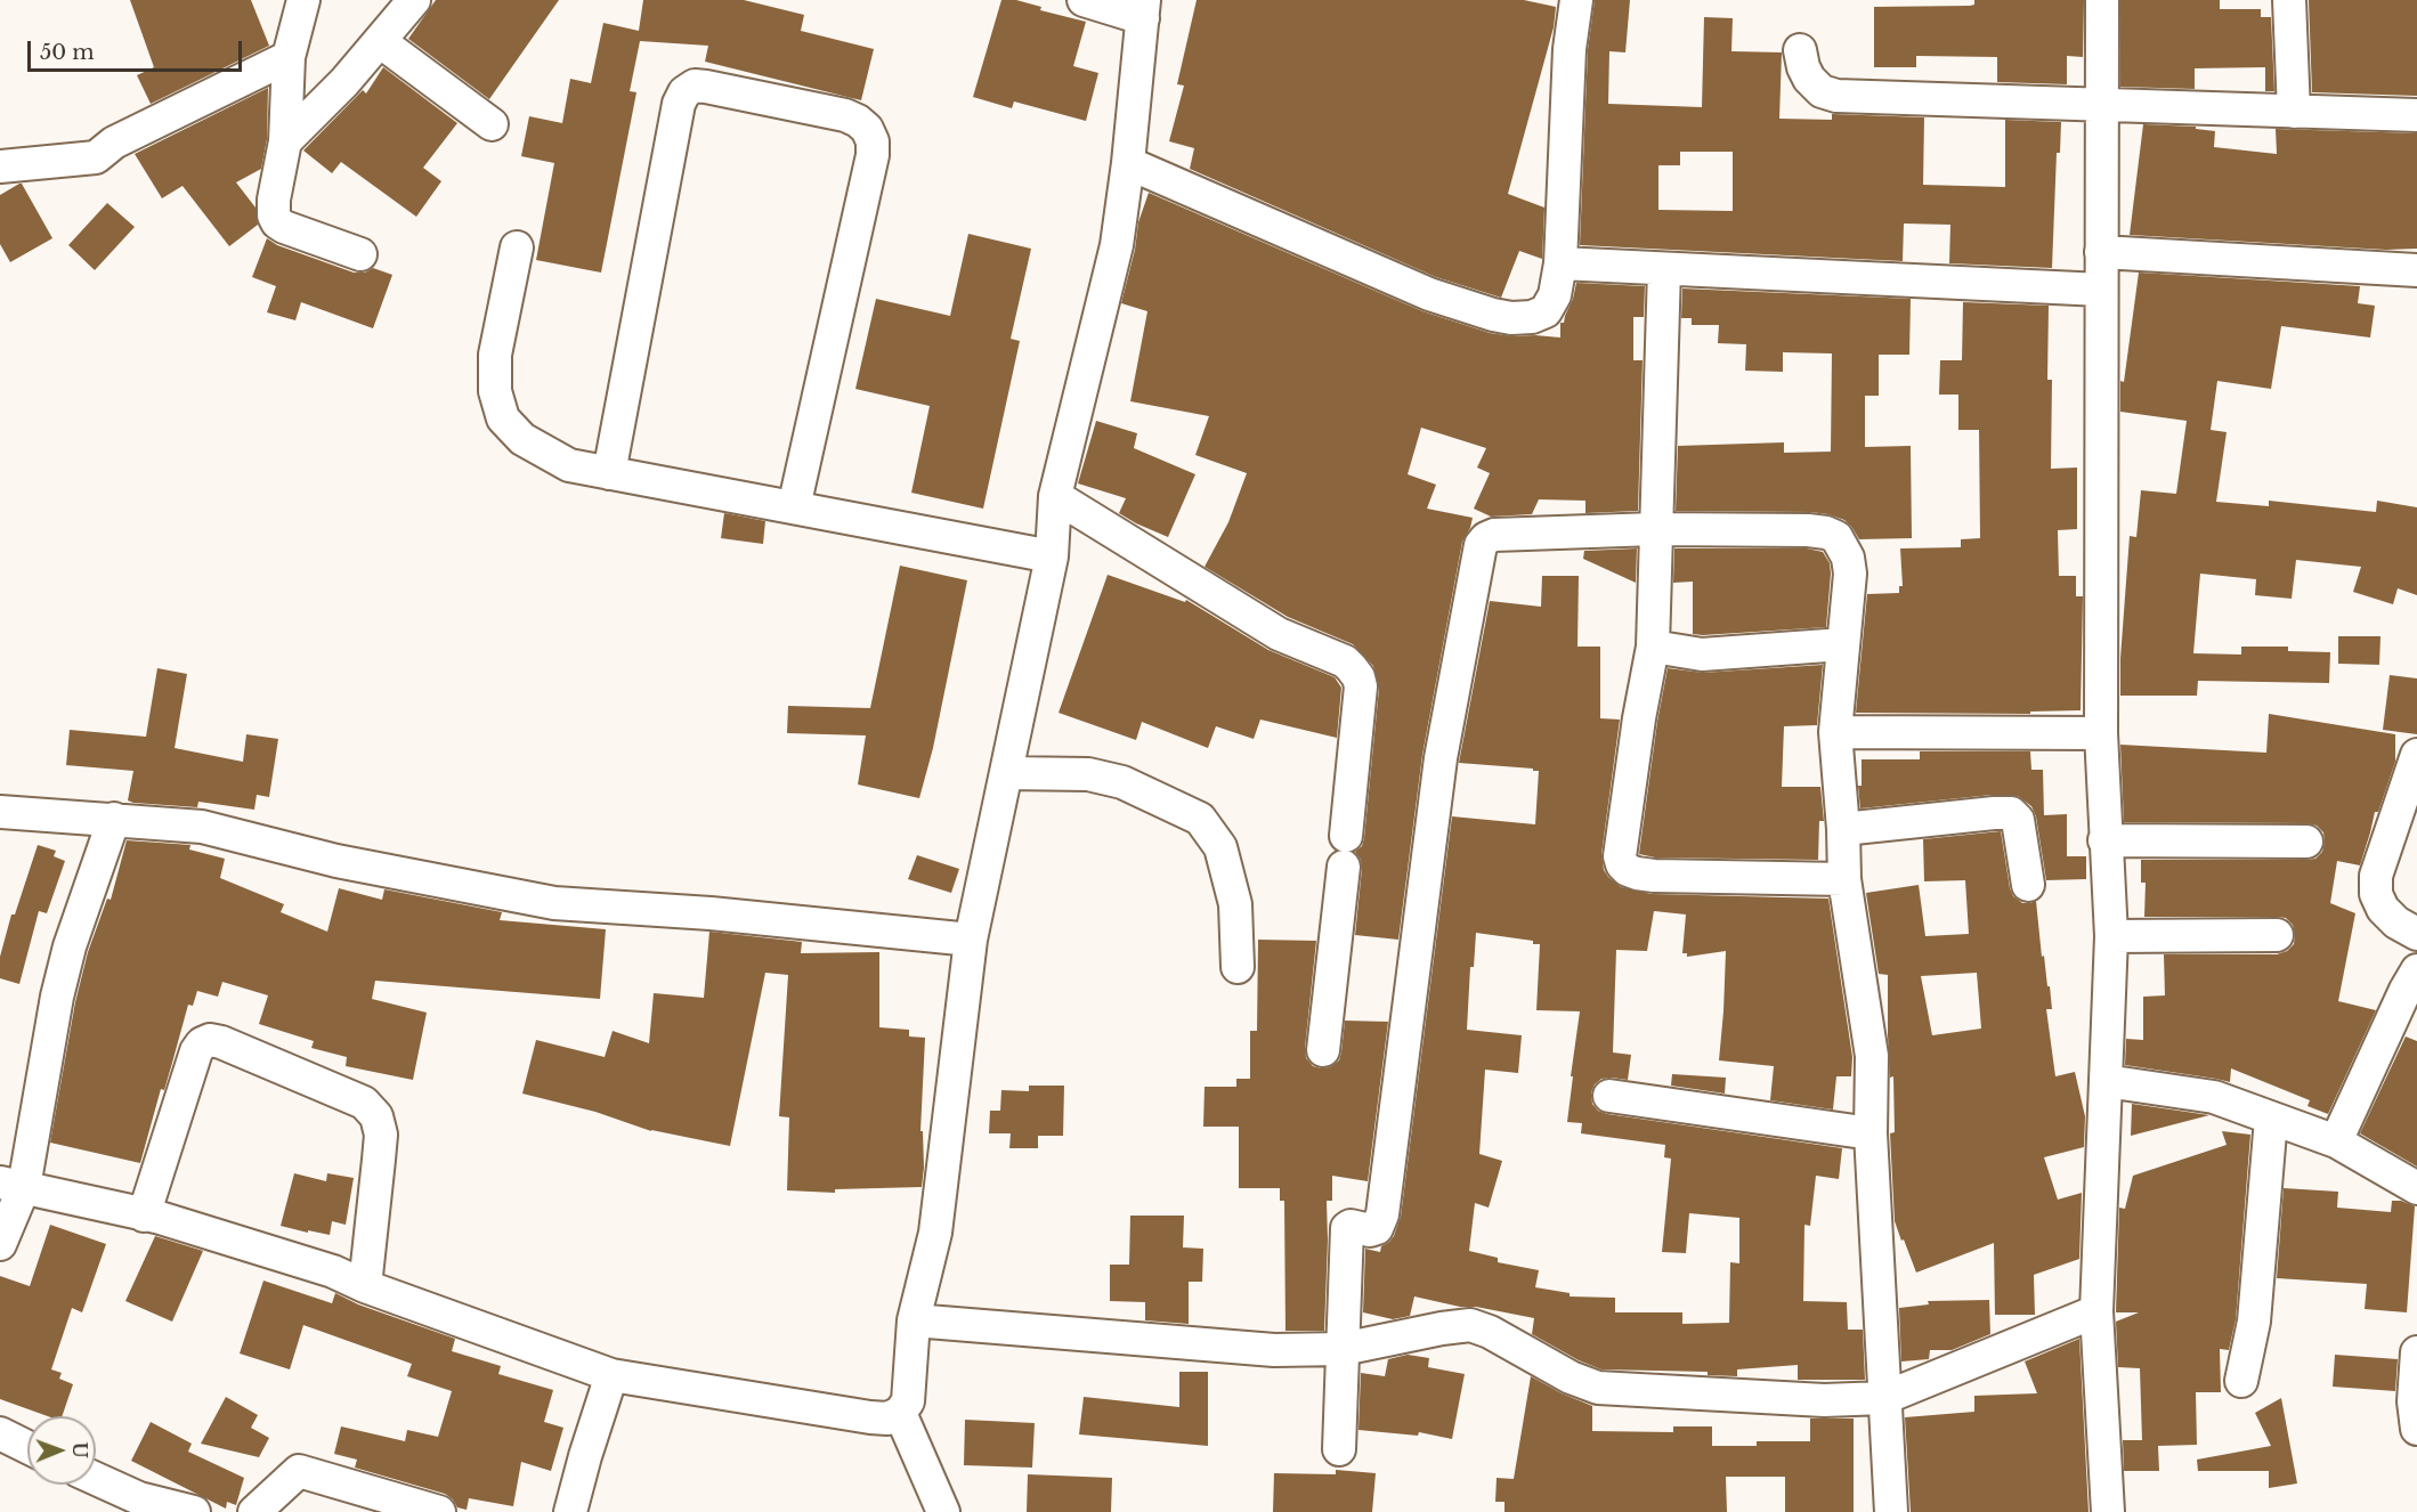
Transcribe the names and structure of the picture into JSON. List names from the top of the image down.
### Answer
{
  "scale_bar": "50 m",
  "north": "right"
}
